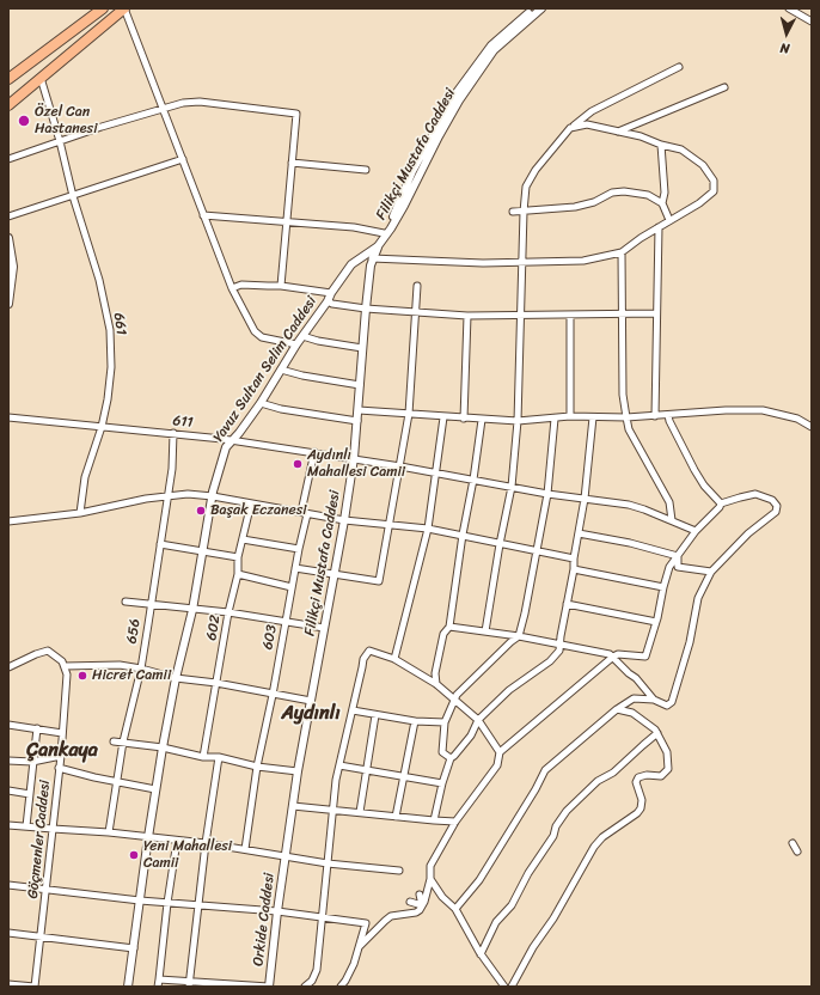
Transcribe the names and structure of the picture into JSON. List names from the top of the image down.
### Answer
{
  "streets": {
    "street": [
      "Filikçi Mustafa Caddesi",
      "661",
      "Yavuz Sultan Selim Caddesi",
      "611",
      "602",
      "656",
      "603",
      "Göçmenler Caddesi",
      "Orkide Caddesi"
    ]
  },
  "crossings": [
    ["Filikçi Mustafa Caddesi", "Yavuz Sultan Selim Caddesi"],
    ["Filikçi Mustafa Caddesi", "611"],
    ["Filikçi Mustafa Caddesi", "Orkide Caddesi"],
    ["661", "611"],
    ["Yavuz Sultan Selim Caddesi", "611"],
    ["611", "656"]
  ],
  "districts": ["Aydınlı", "Çankaya"],
  "places": [
    "Özel Can Hastanesi",
    "Aydınlı Mahallesi Camii",
    "Başak Eczanesi",
    "Hicret Camii",
    "Yeni Mahallesi Camii"
  ],
  "north": "bottom"
}
